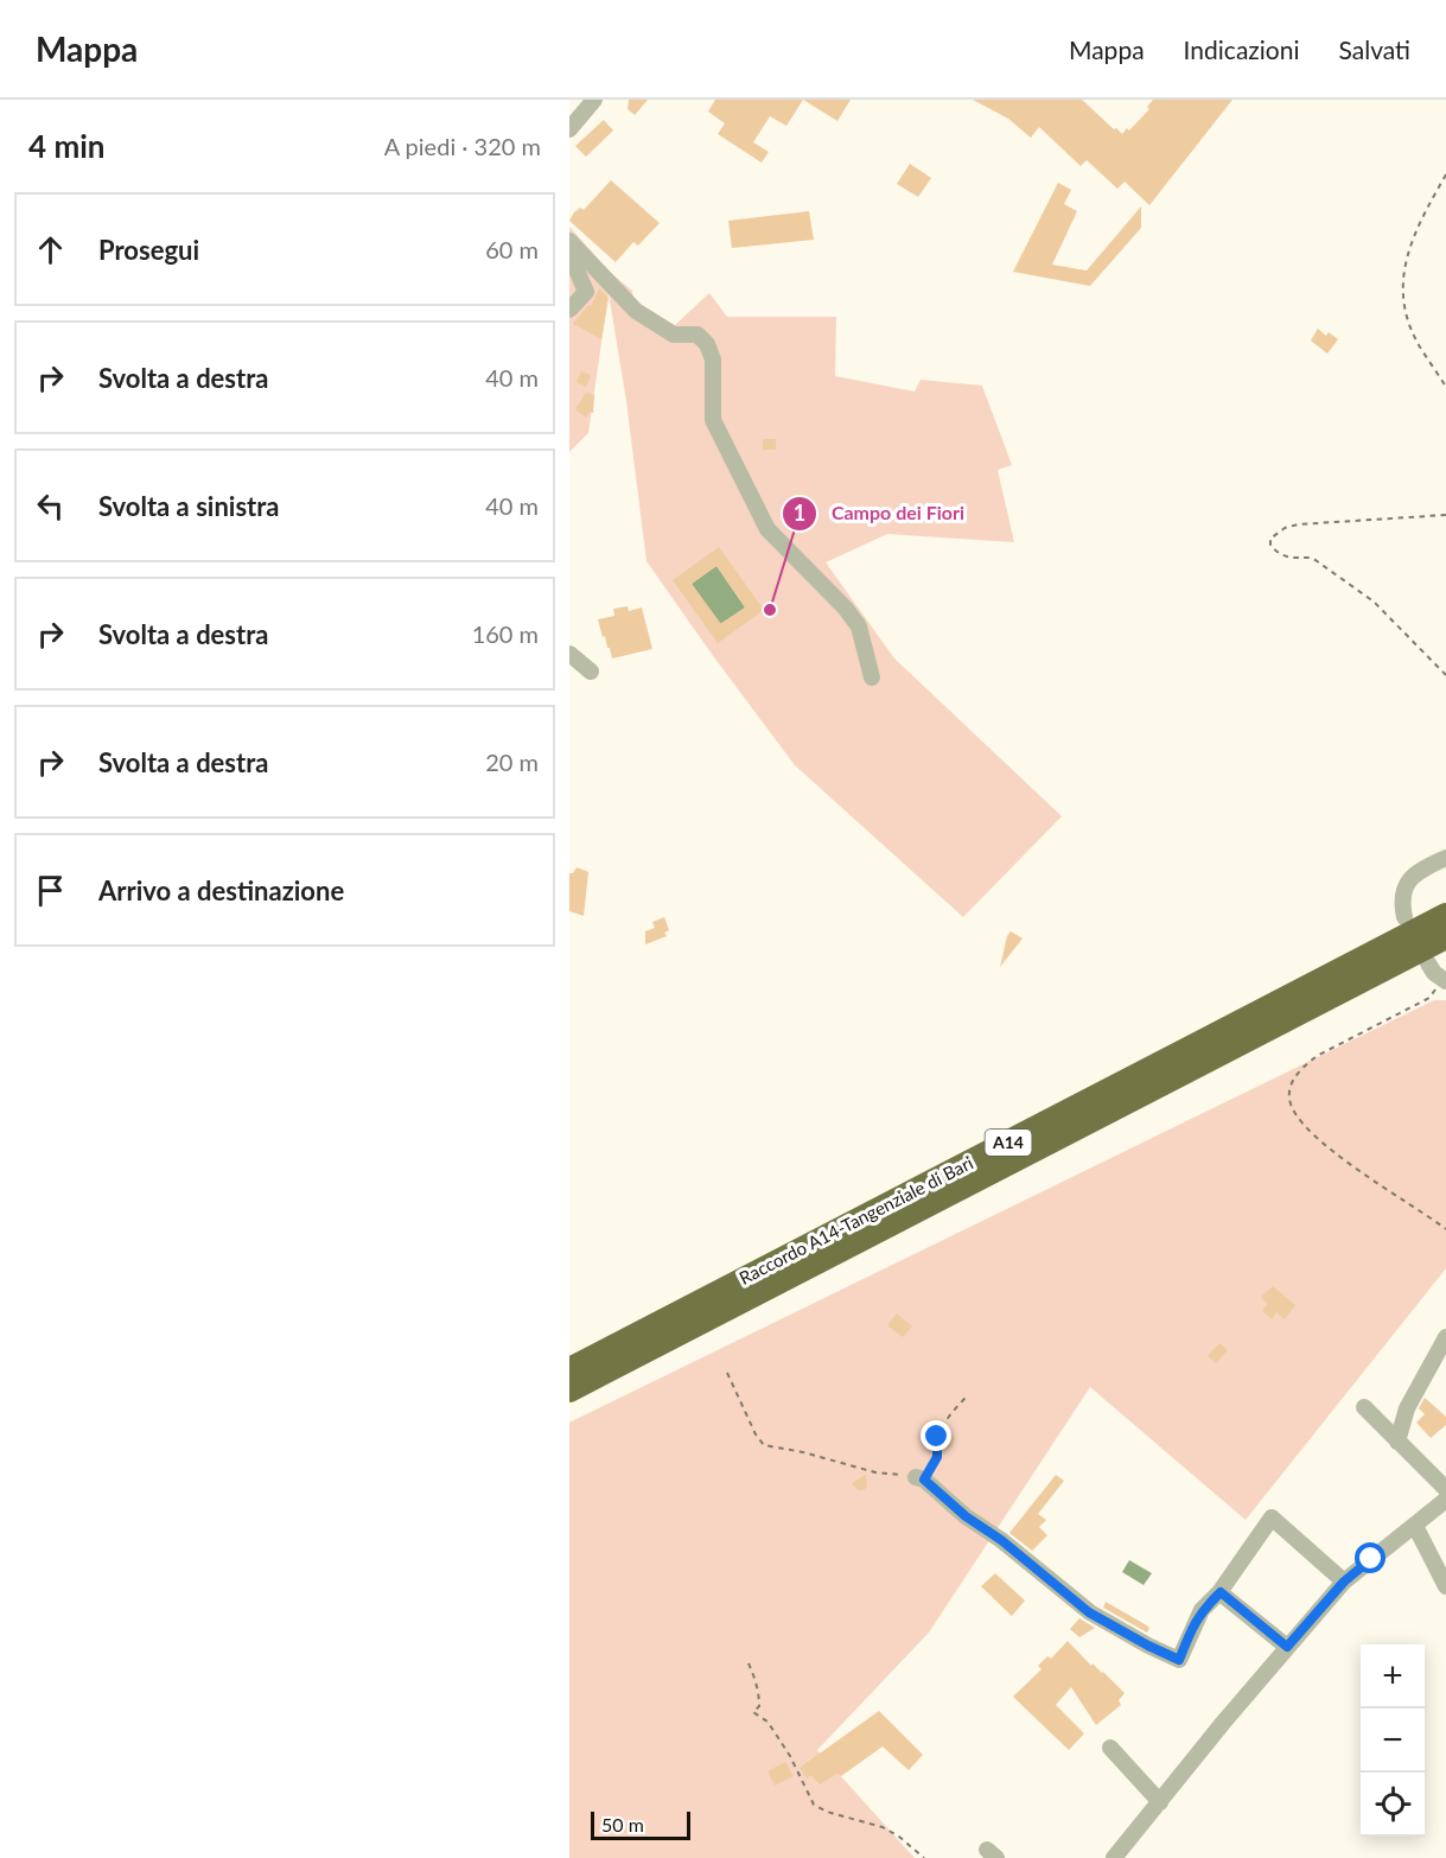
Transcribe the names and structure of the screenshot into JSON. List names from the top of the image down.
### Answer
{
  "streets": {
    "highway": ["A14", "Raccordo A14-Tangenziale di Bari"]
  },
  "places": ["Campo dei Fiori"],
  "scale_bar": "50 m",
  "page": {
    "header": "Mappa",
    "nav": ["Mappa", "Indicazioni", "Salvati"],
    "heading": ["4 min", "A piedi · 320 m"],
    "list": [
      ["Prosegui", "60 m"],
      ["Svolta a destra", "40 m"],
      ["Svolta a sinistra", "40 m"],
      ["Svolta a destra", "160 m"],
      ["Svolta a destra", "20 m"],
      "Arrivo a destinazione"
    ],
    "map_buttons": ["+", "−"],
    "scale": "50 m"
  }
}
